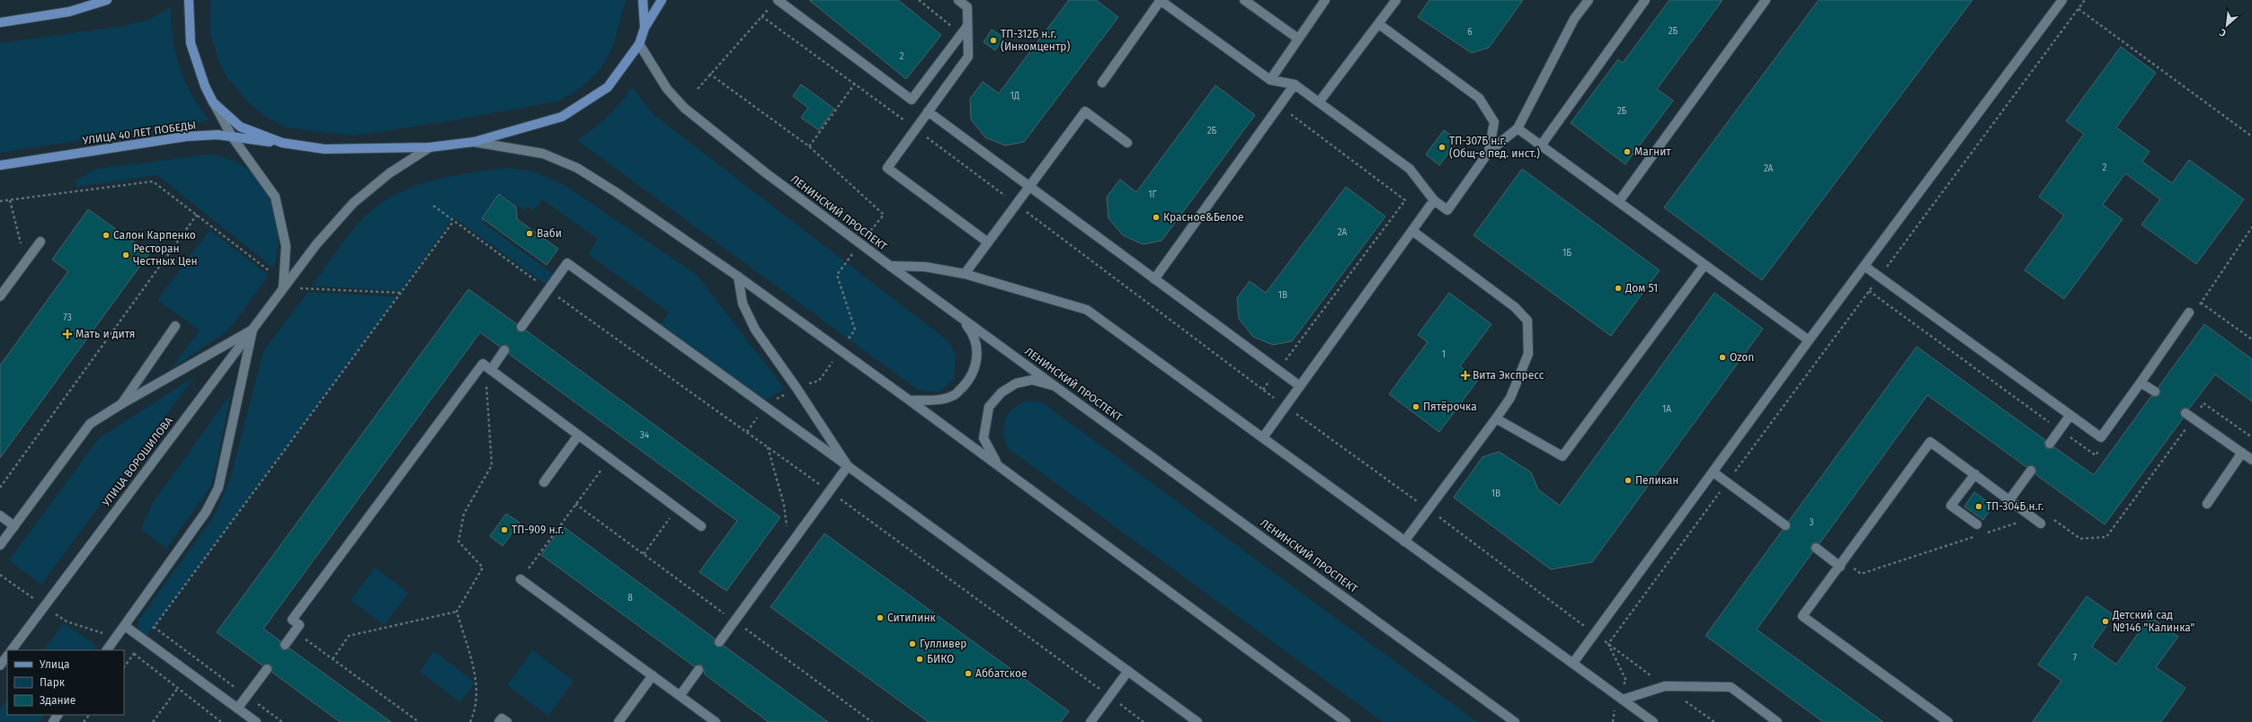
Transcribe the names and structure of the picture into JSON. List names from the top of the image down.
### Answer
{
  "streets": {
    "main road": ["УЛИЦА 40 ЛЕТ ПОБЕДЫ", "ЛЕНИНСКИЙ ПРОСПЕКТ", "УЛИЦА ВОРОШИЛОВА"]
  },
  "places": {
    "other": [
      "ТП-312Б н.г. (Инкомцентр)",
      "ТП-307Б н.г. (Общ-е пед. инст.)",
      "Магнит",
      "Красное&Белое",
      "Ваби",
      "Салон Карпенко",
      "Ресторан Честных Цен",
      "Дом 51",
      "Ozon",
      "Пятёрочка",
      "Пеликан",
      "ТП-304Б н.г.",
      "ТП-909 н.г.",
      "Ситилинк",
      "Детский сад №146 \"Калинка\"",
      "Гулливер",
      "БИКО",
      "Аббатское"
    ],
    "health": ["Мать и дитя", "Вита Экспресс"]
  },
  "house_numbers": [
    "2Б",
    "6",
    "2",
    "1Д",
    "2Б",
    "2Б",
    "2",
    "2А",
    "1Г",
    "2А",
    "1Б",
    "1В",
    "73",
    "1",
    "1А",
    "34",
    "1В",
    "3",
    "8",
    "7"
  ],
  "legend": ["Улица", "Парк", "Здание"],
  "north": "bottom left"
}
